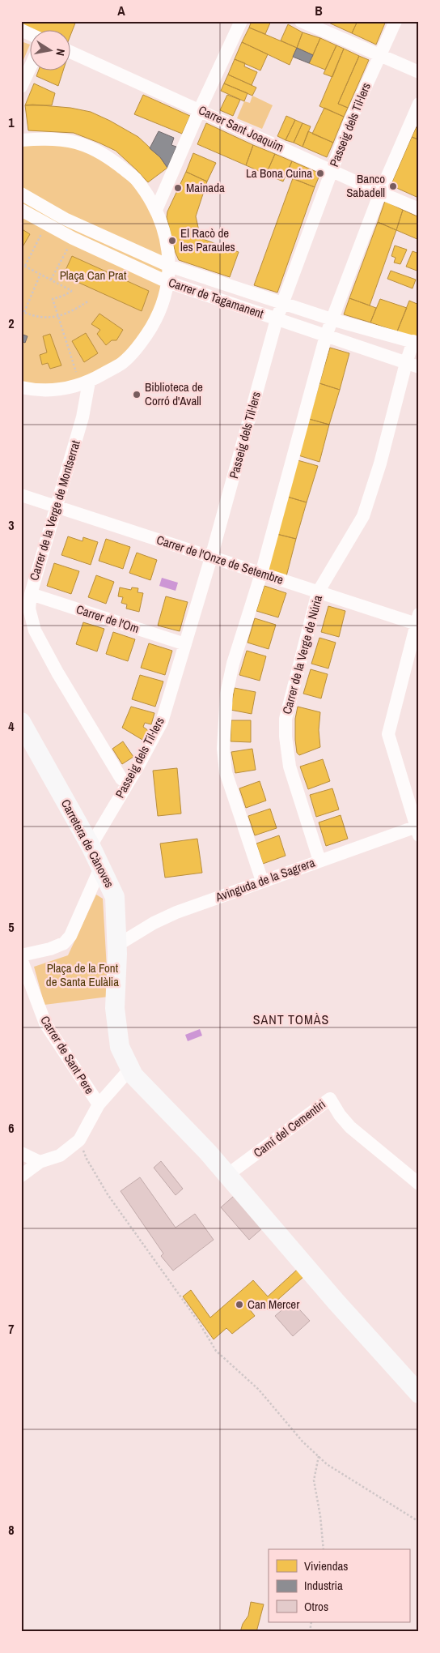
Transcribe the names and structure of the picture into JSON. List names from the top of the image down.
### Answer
{
  "streets": {
    "street": [
      "Passeig dels Til·lers",
      "Carrer Sant Joaquim",
      "Carrer de Tagamanent",
      "Carrer de la Verge de Montserrat",
      "Carrer de l'Onze de Setembre",
      "Carrer de l'Om",
      "Carrer de la Verge de Núria",
      "Carretera de Cànoves",
      "Avinguda de la Sagrera",
      "Carrer de Sant Pere",
      "Camí del Cementiri"
    ]
  },
  "crossings": [
    ["Passeig dels Til·lers", "Carrer Sant Joaquim"],
    ["Passeig dels Til·lers", "Carrer de Tagamanent"],
    ["Passeig dels Til·lers", "Carrer de la Verge de Montserrat"],
    ["Passeig dels Til·lers", "Carrer de l'Onze de Setembre"],
    ["Passeig dels Til·lers", "Carrer de l'Om"],
    ["Passeig dels Til·lers", "Carretera de Cànoves"],
    ["Carrer de Tagamanent", "Carrer de la Verge de Núria"],
    ["Carrer de la Verge de Montserrat", "Carrer de l'Onze de Setembre"],
    ["Carrer de la Verge de Montserrat", "Carrer de l'Om"],
    ["Carrer de l'Onze de Setembre", "Carrer de la Verge de Núria"],
    ["Carrer de la Verge de Núria", "Avinguda de la Sagrera"],
    ["Carretera de Cànoves", "Avinguda de la Sagrera"],
    ["Carretera de Cànoves", "Camí del Cementiri"]
  ],
  "districts": ["SANT TOMÀS"],
  "parks": ["Plaça Can Prat", "Plaça de la Font de Santa Eulàlia"],
  "places": [
    "La Bona Cuina",
    "Banco Sabadell",
    "Mainada",
    "El Racò de les Paraules",
    "Biblioteca de Corró d'Avall",
    "Can Mercer"
  ],
  "legend": ["Viviendas", "Industria", "Otros"],
  "north": "right",
  "grid": {
    "columns": ["A", "B"],
    "rows": [
      "1",
      "2",
      "3",
      "4",
      "5",
      "6",
      "7",
      "8"
    ]
  }
}
